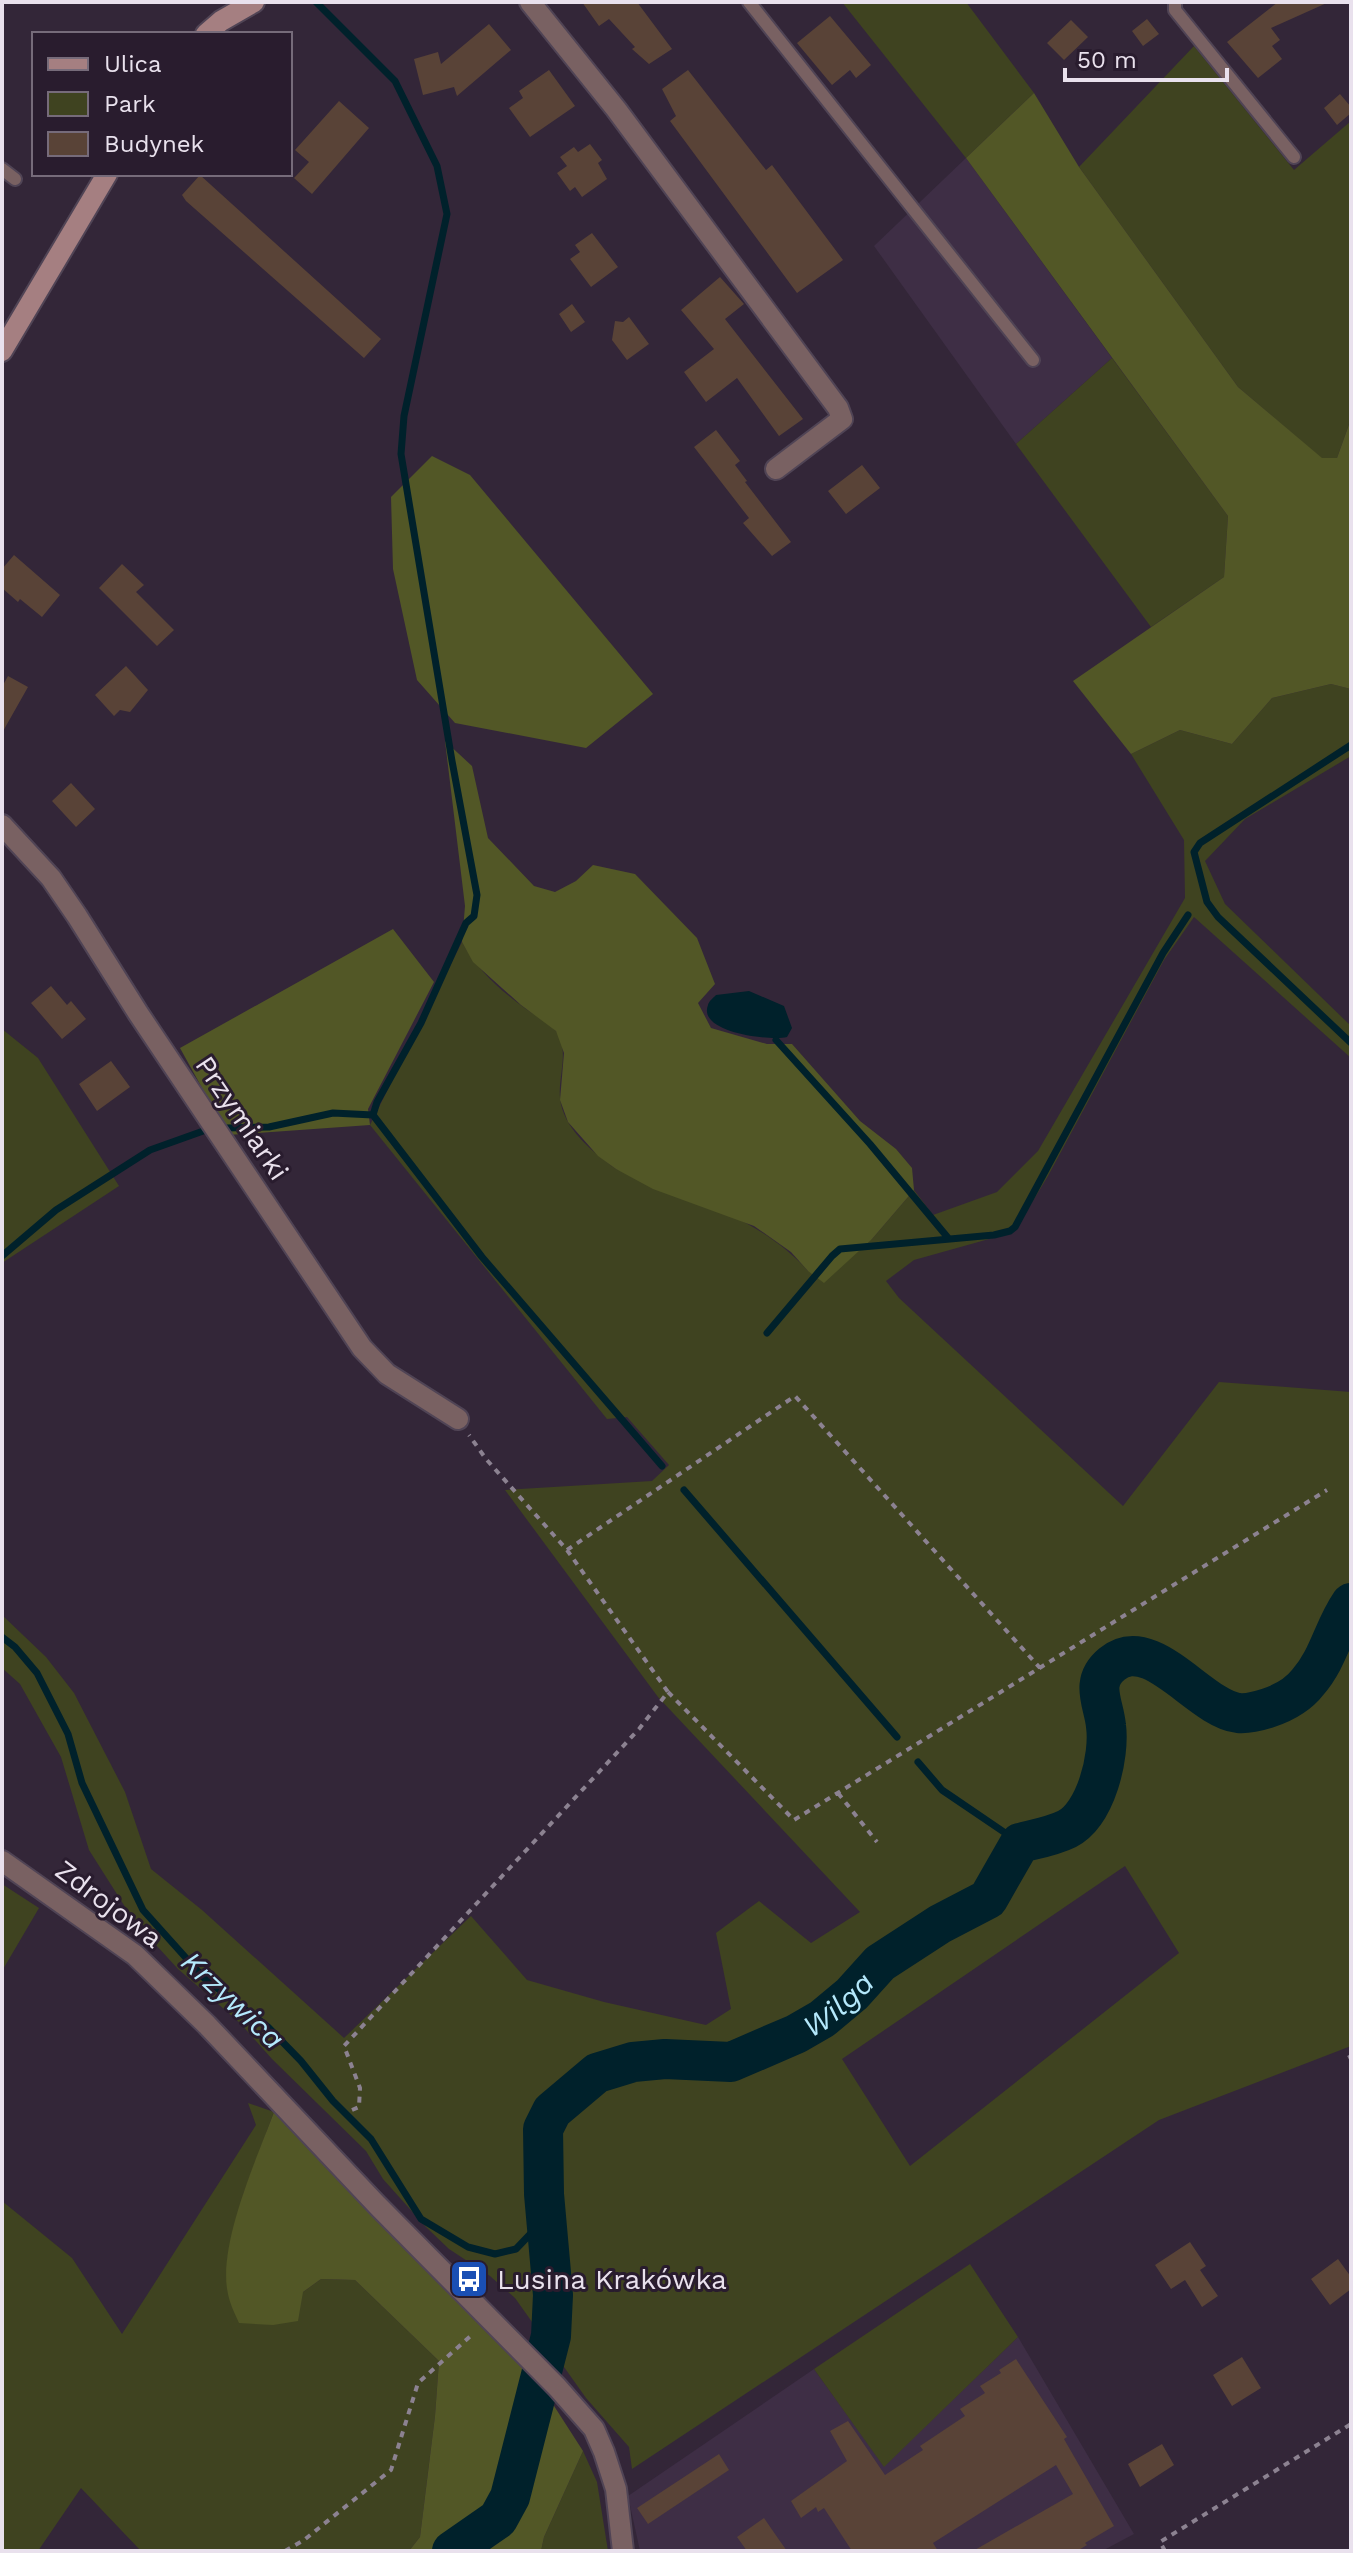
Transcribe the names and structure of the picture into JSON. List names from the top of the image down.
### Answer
{
  "streets": {
    "street": ["Przymiarki", "Zdrojowa"]
  },
  "water": ["Krzywica", "Wilga"],
  "places": {
    "bus stop": ["Lusina Krakówka"]
  },
  "legend": ["Ulica", "Park", "Budynek"],
  "scale_bar": "50 m"
}
